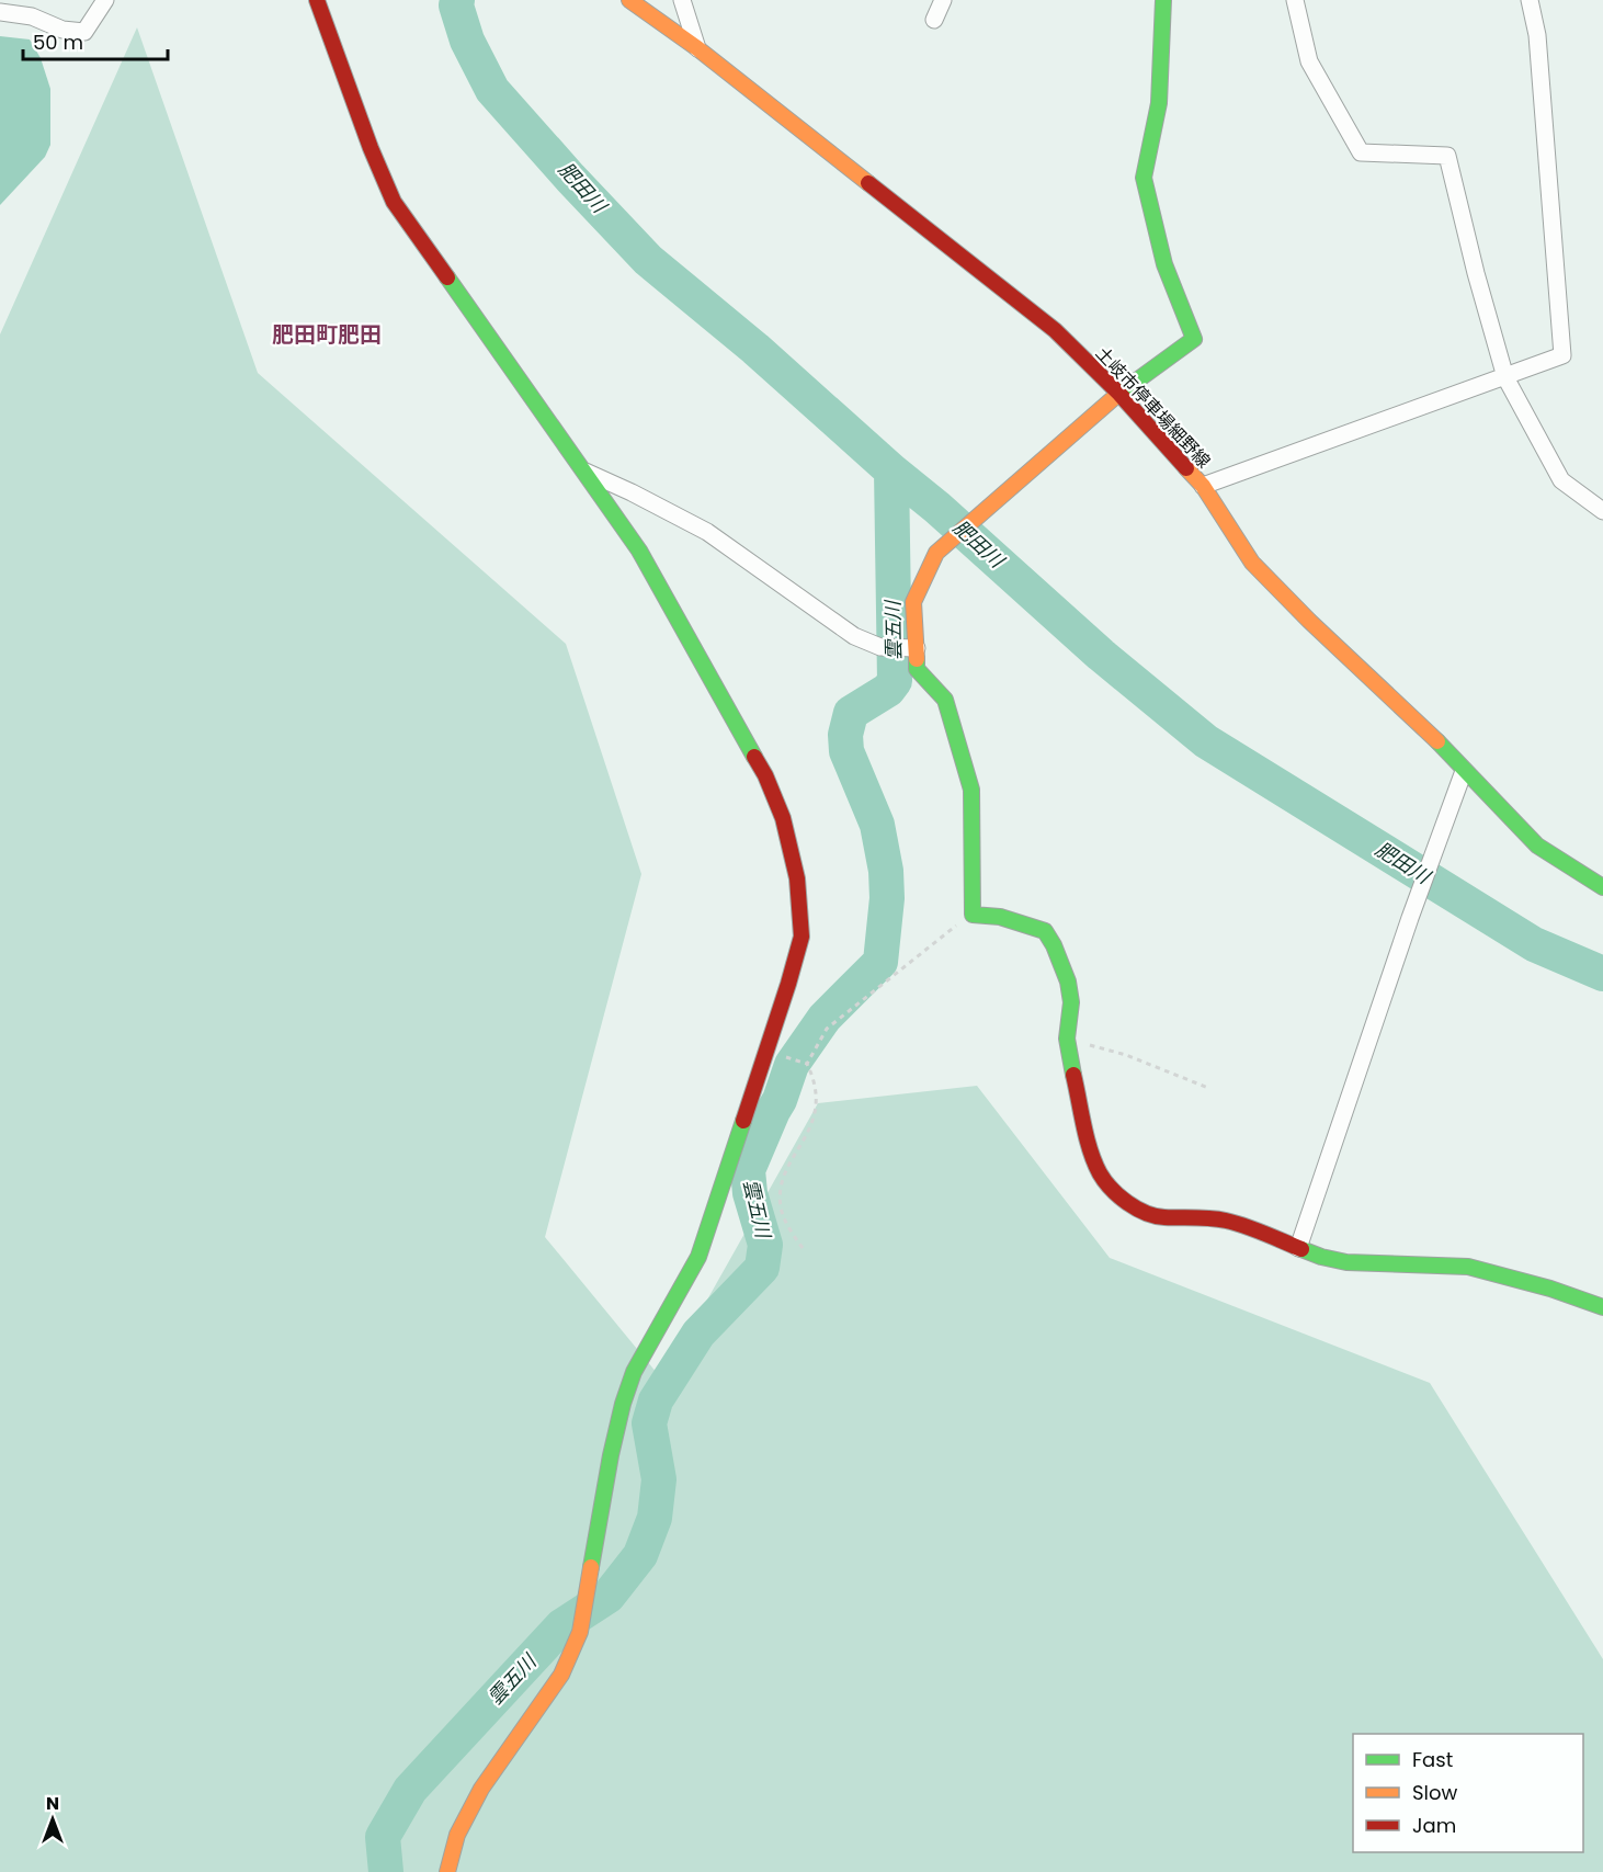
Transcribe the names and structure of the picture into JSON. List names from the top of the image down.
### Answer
{
  "streets": {
    "street": ["土岐市停車場細野線"]
  },
  "districts": ["肥田町肥田"],
  "water": ["肥田川", "雲五川"],
  "legend": ["Fast", "Slow", "Jam"],
  "scale_bar": "50 m",
  "north": "top"
}
